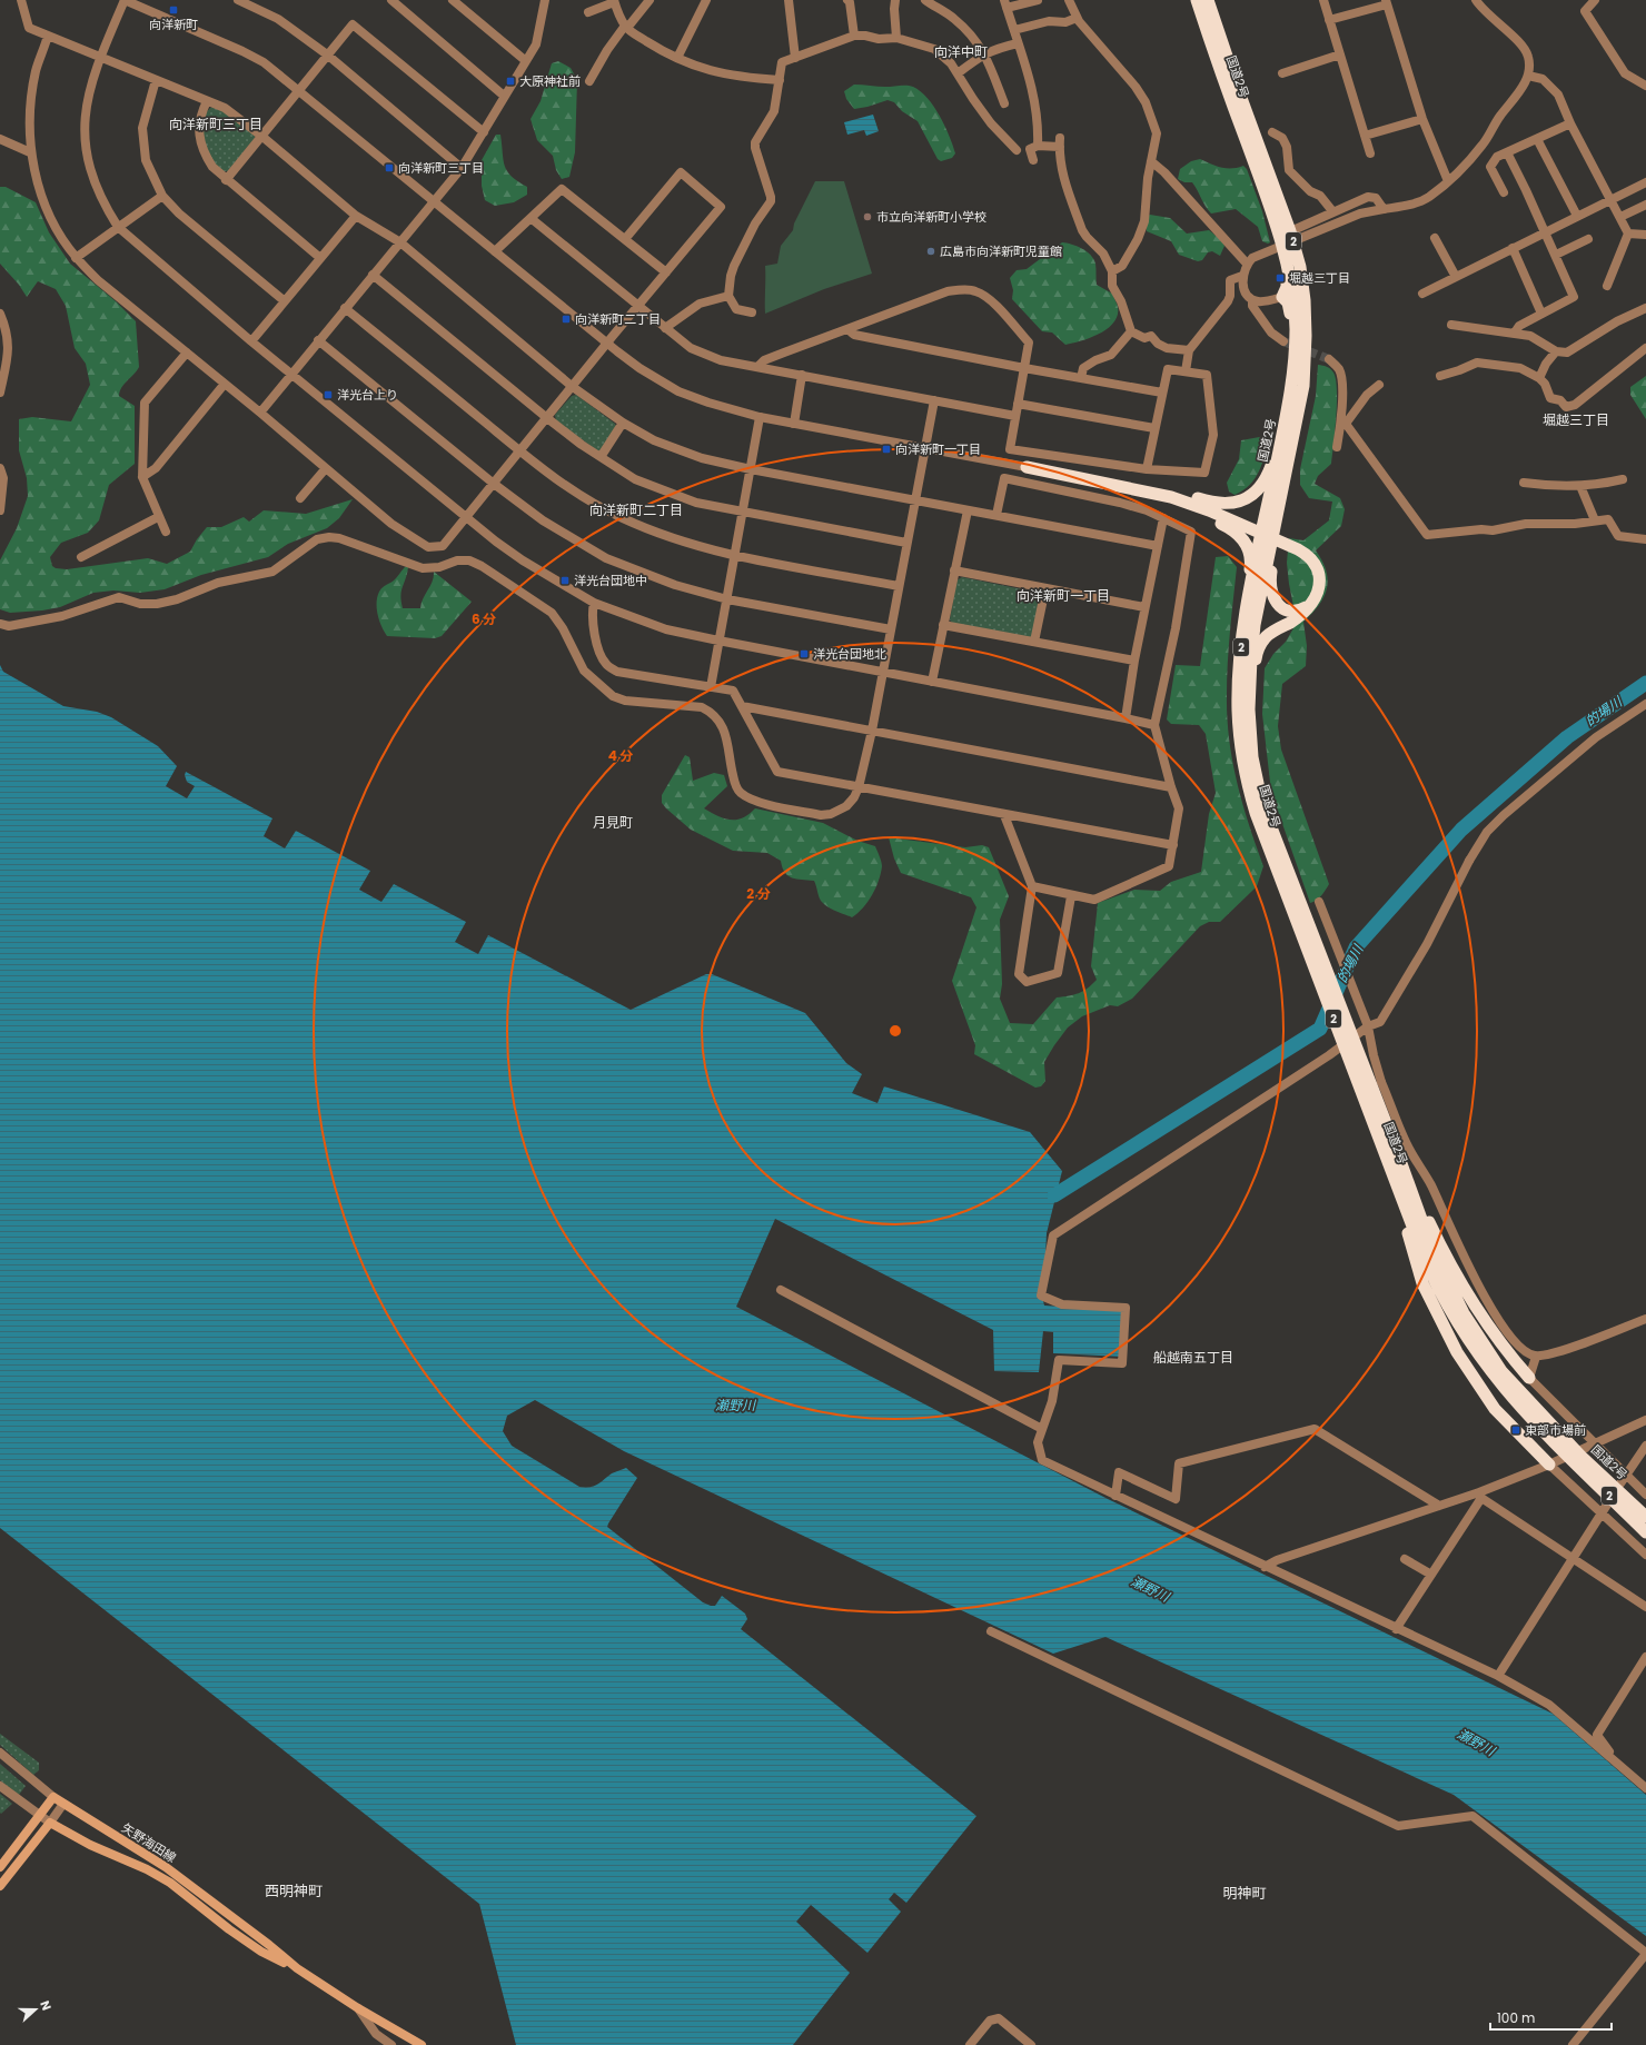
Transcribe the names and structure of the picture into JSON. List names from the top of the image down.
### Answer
{
  "streets": {
    "highway": ["国道2号", "2"],
    "main road": ["矢野海田線"]
  },
  "districts": [
    "向洋中町",
    "向洋新町三丁目",
    "堀越三丁目",
    "向洋新町二丁目",
    "向洋新町一丁目",
    "月見町",
    "船越南五丁目",
    "西明神町",
    "明神町"
  ],
  "water": ["的場川", "瀬野川"],
  "places": {
    "transit": [
      "向洋新町",
      "大原神社前",
      "向洋新町三丁目",
      "堀越三丁目",
      "向洋新町二丁目",
      "洋光台上り",
      "向洋新町一丁目",
      "洋光台団地中",
      "洋光台団地北",
      "東部市場前"
    ],
    "other": ["市立向洋新町小学校", "広島市向洋新町児童館"]
  },
  "scale_bar": "100 m",
  "north": "right",
  "rings": ["6 分", "4 分", "2 分"]
}
